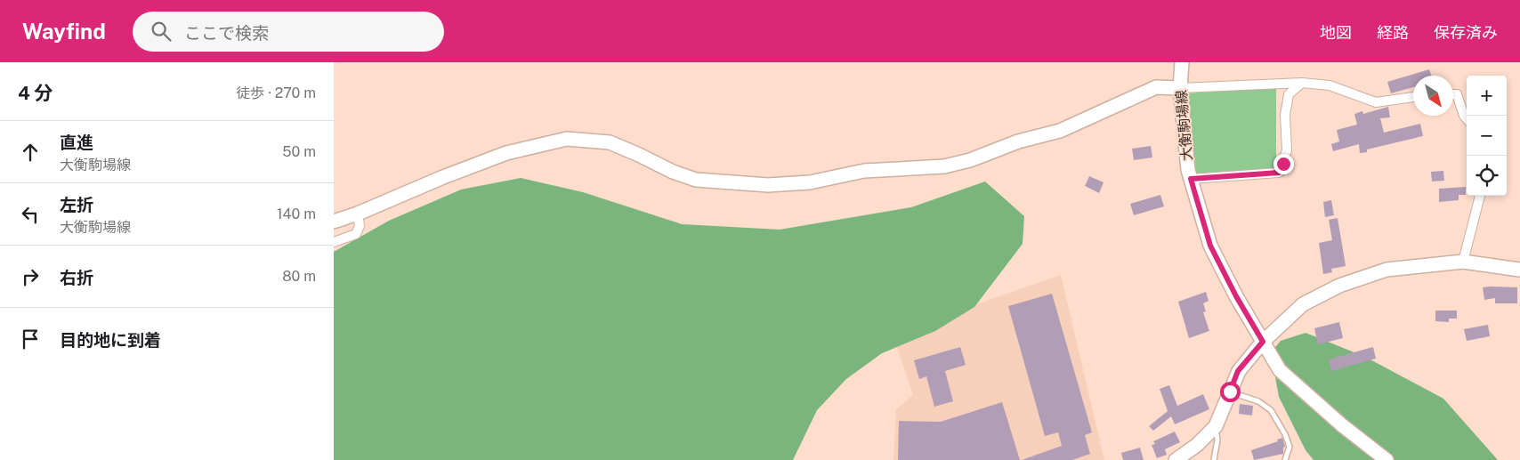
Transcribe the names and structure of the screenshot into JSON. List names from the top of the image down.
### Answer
{
  "streets": {
    "street": ["大衡駒場線"]
  },
  "north": "bottom right",
  "page": {
    "header": "Wayfind",
    "search": "ここで検索",
    "nav": ["地図", "経路", "保存済み"],
    "heading": ["4 分", "徒歩 · 270 m"],
    "map_buttons": ["+", "−"],
    "list": [
      ["直進", "大衡駒場線", "50 m"],
      ["左折", "大衡駒場線", "140 m"],
      ["右折", "80 m"],
      "目的地に到着"
    ]
  }
}
